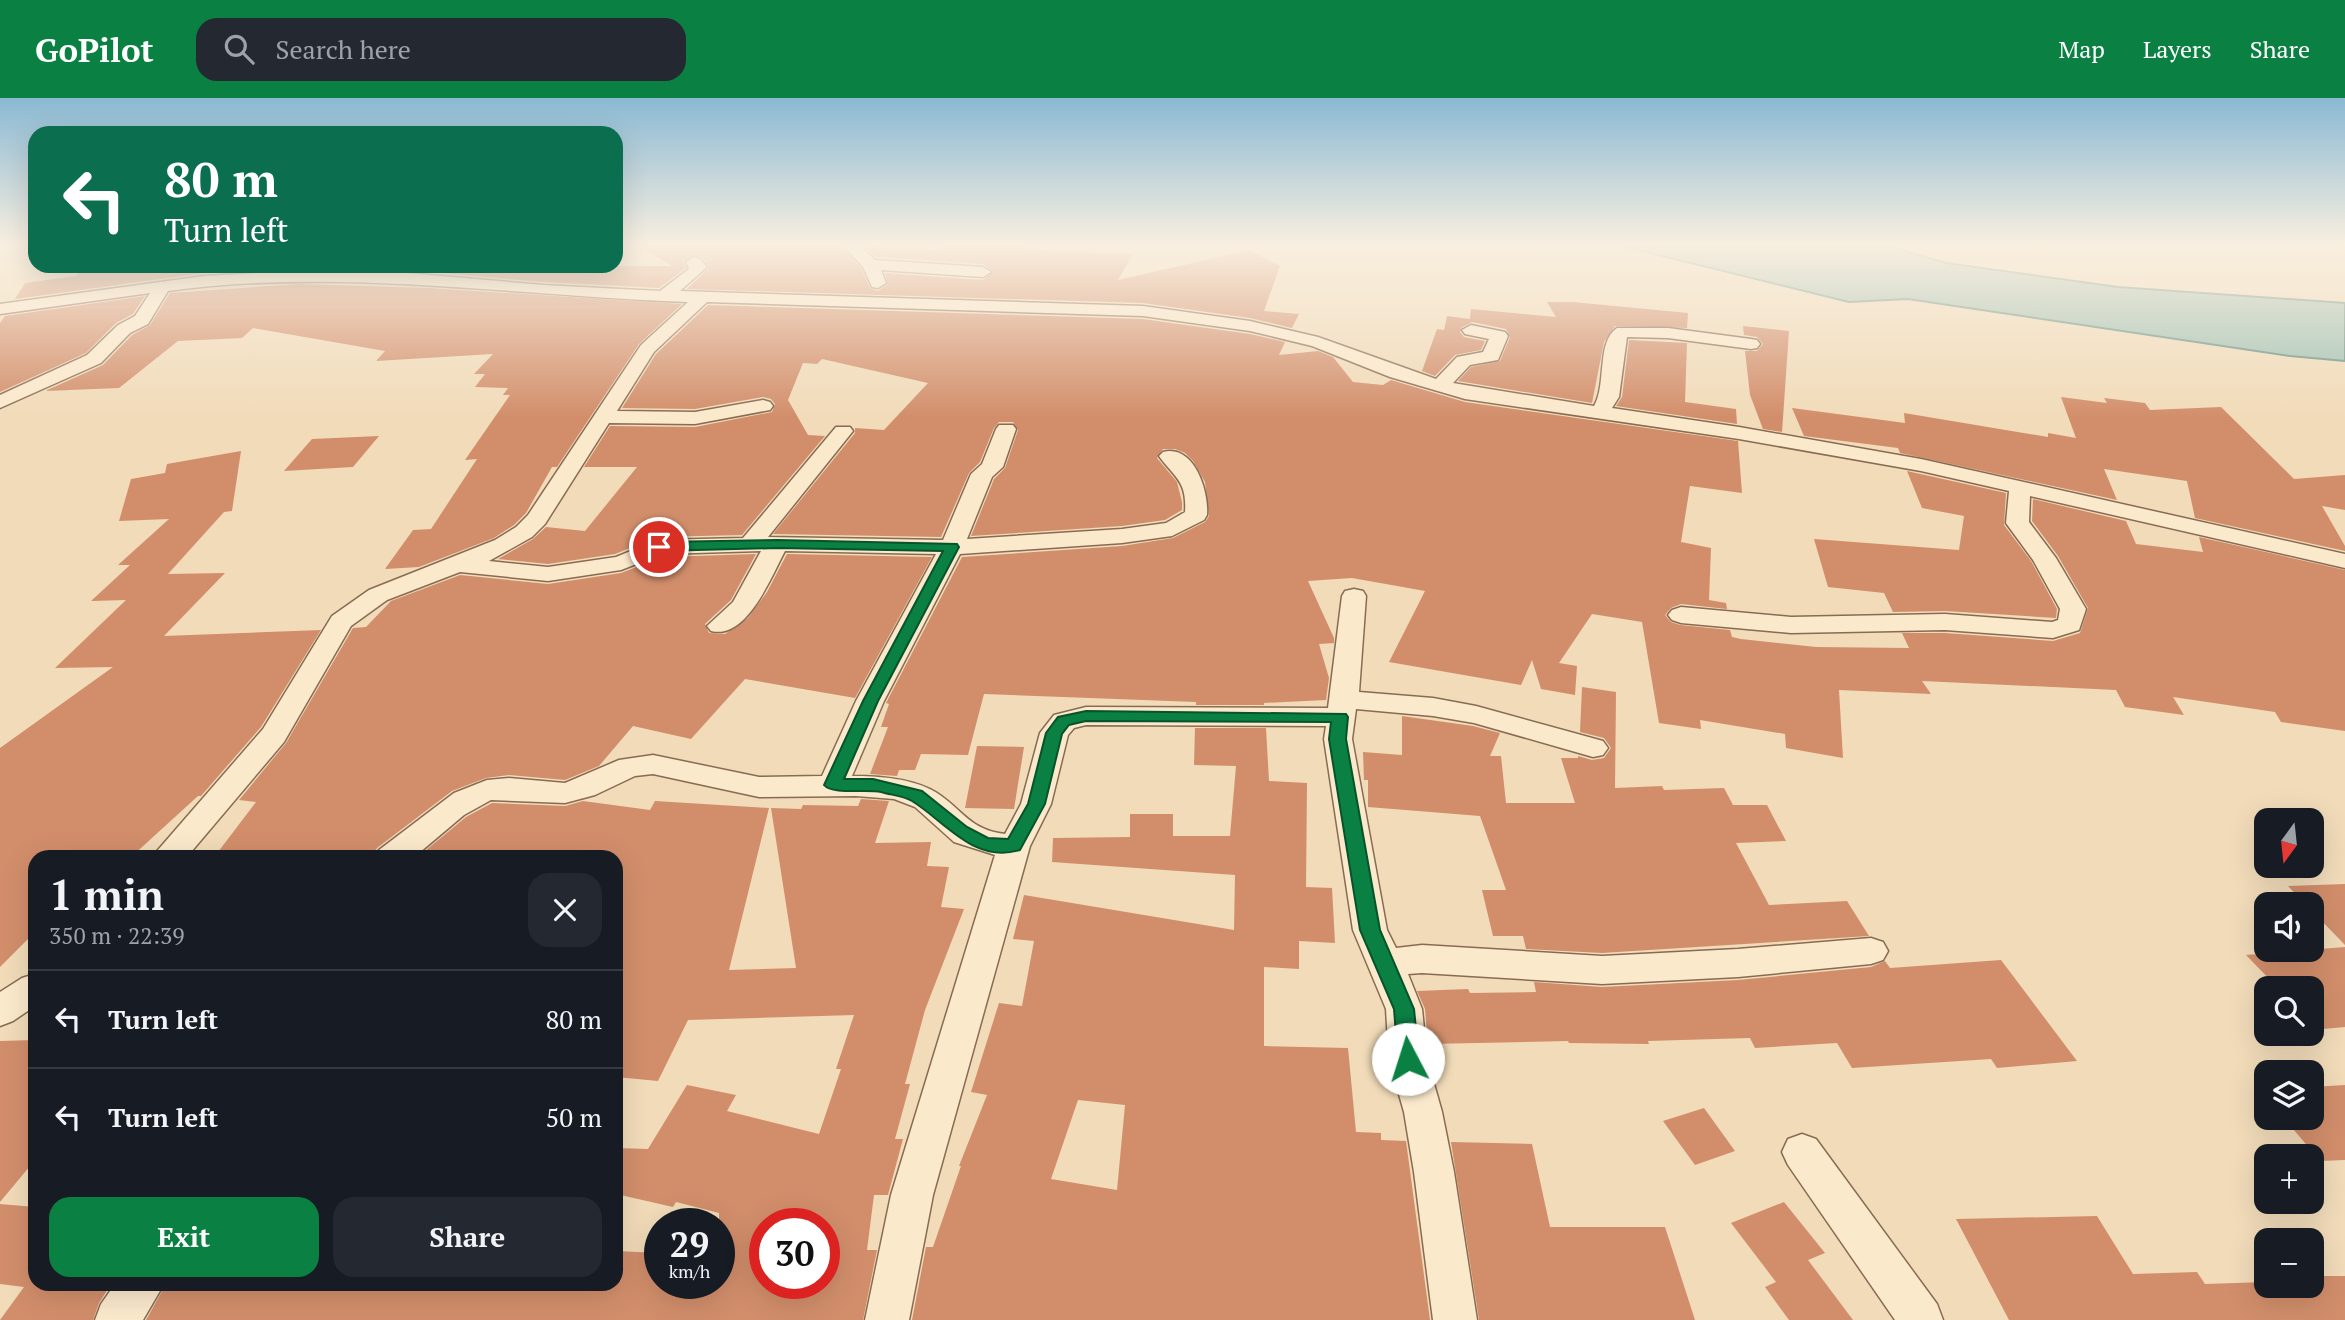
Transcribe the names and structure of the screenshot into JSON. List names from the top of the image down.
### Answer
{
  "north": "bottom",
  "page": {
    "header": "GoPilot",
    "search": "Search here",
    "nav": ["Map", "Layers", "Share"],
    "turn": ["80 m", "Turn left"],
    "map_buttons": ["+", "−"],
    "heading": ["1 min", "350 m · 22:39"],
    "list": [
      {
        "name": "Turn left",
        "value": "80 m"
      },
      {
        "name": "Turn left",
        "value": "50 m"
      }
    ],
    "buttons": ["Exit", "Share"],
    "speed": "29 km/h",
    "limit": "30"
  }
}
